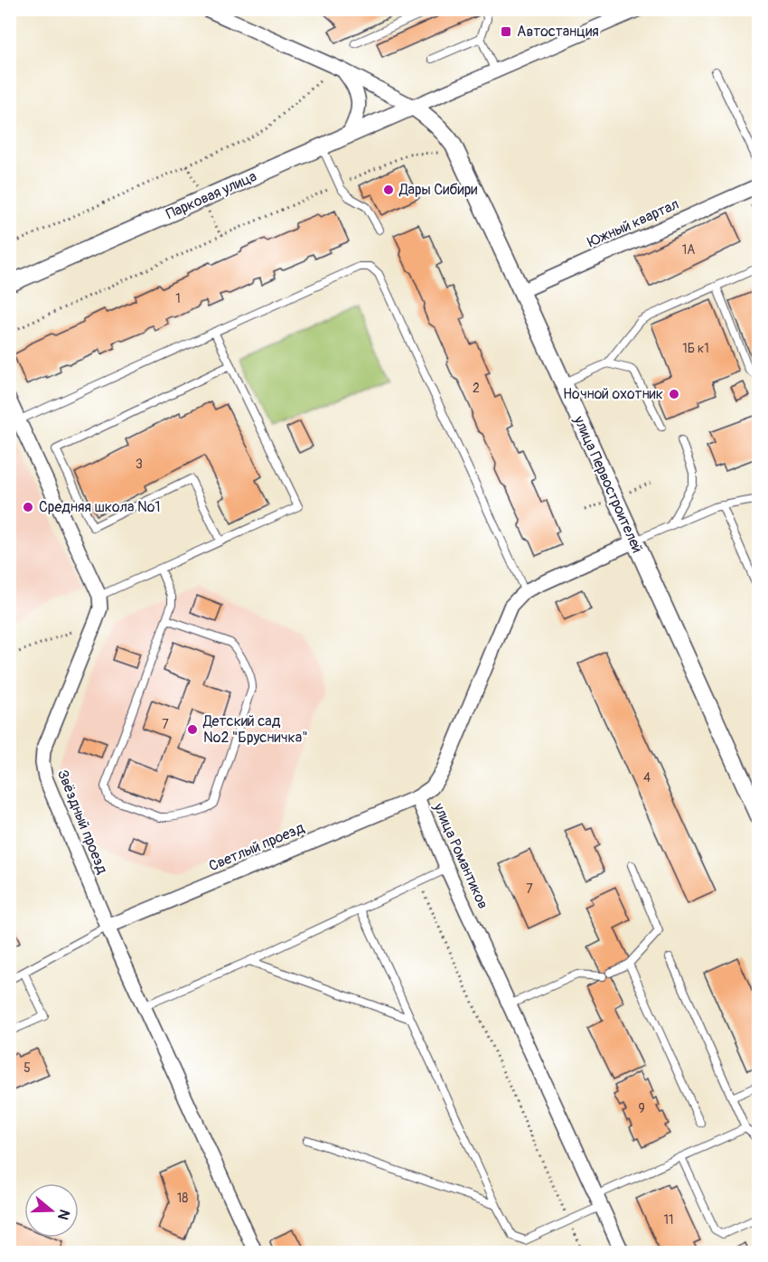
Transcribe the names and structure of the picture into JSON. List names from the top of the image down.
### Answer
{
  "streets": {
    "street": [
      "Парковая улица",
      "Южный квартал",
      "улица Первостроителей",
      "Звёздный проезд",
      "Светлый проезд",
      "улица Романтиков"
    ]
  },
  "crossings": [
    ["Парковая улица", "улица Первостроителей"],
    ["Южный квартал", "улица Первостроителей"],
    ["улица Первостроителей", "улица Романтиков"],
    ["Звёздный проезд", "Светлый проезд"],
    ["Светлый проезд", "улица Романтиков"]
  ],
  "places": {
    "transit": ["Автостанция"],
    "other": [
      "Дары Сибири",
      "Ночной охотник",
      "Средняя школа №1",
      "Детский сад №2 \"Брусничка\""
    ]
  },
  "house_numbers": [
    "1А",
    "1",
    "1Б к1",
    "2",
    "3",
    "7",
    "4",
    "7",
    "5",
    "9",
    "18",
    "11"
  ],
  "north": "right"
}
